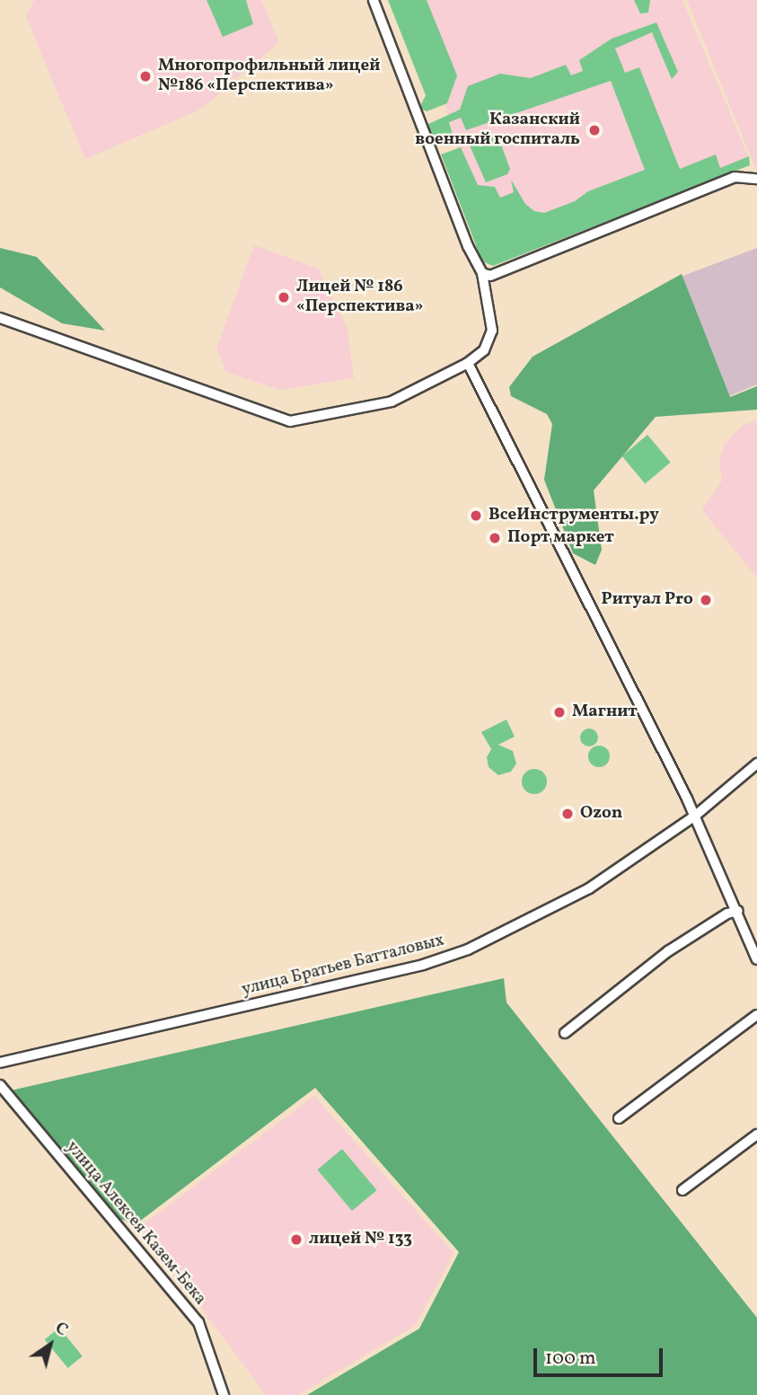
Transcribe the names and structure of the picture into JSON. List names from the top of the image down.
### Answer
{
  "streets": {
    "street": ["улица Братьев Батталовых", "улица Алексея Казем-Бека"]
  },
  "places": [
    "Многопрофильный лицей №186 «Перспектива»",
    "Казанский военный госпиталь",
    "Лицей № 186 «Перспектива»",
    "ВсеИнструменты.ру",
    "Порт маркет",
    "Ритуал Pro",
    "Магнит",
    "Ozon",
    "лицей № 133"
  ],
  "scale_bar": "100 m",
  "north": "top right"
}
